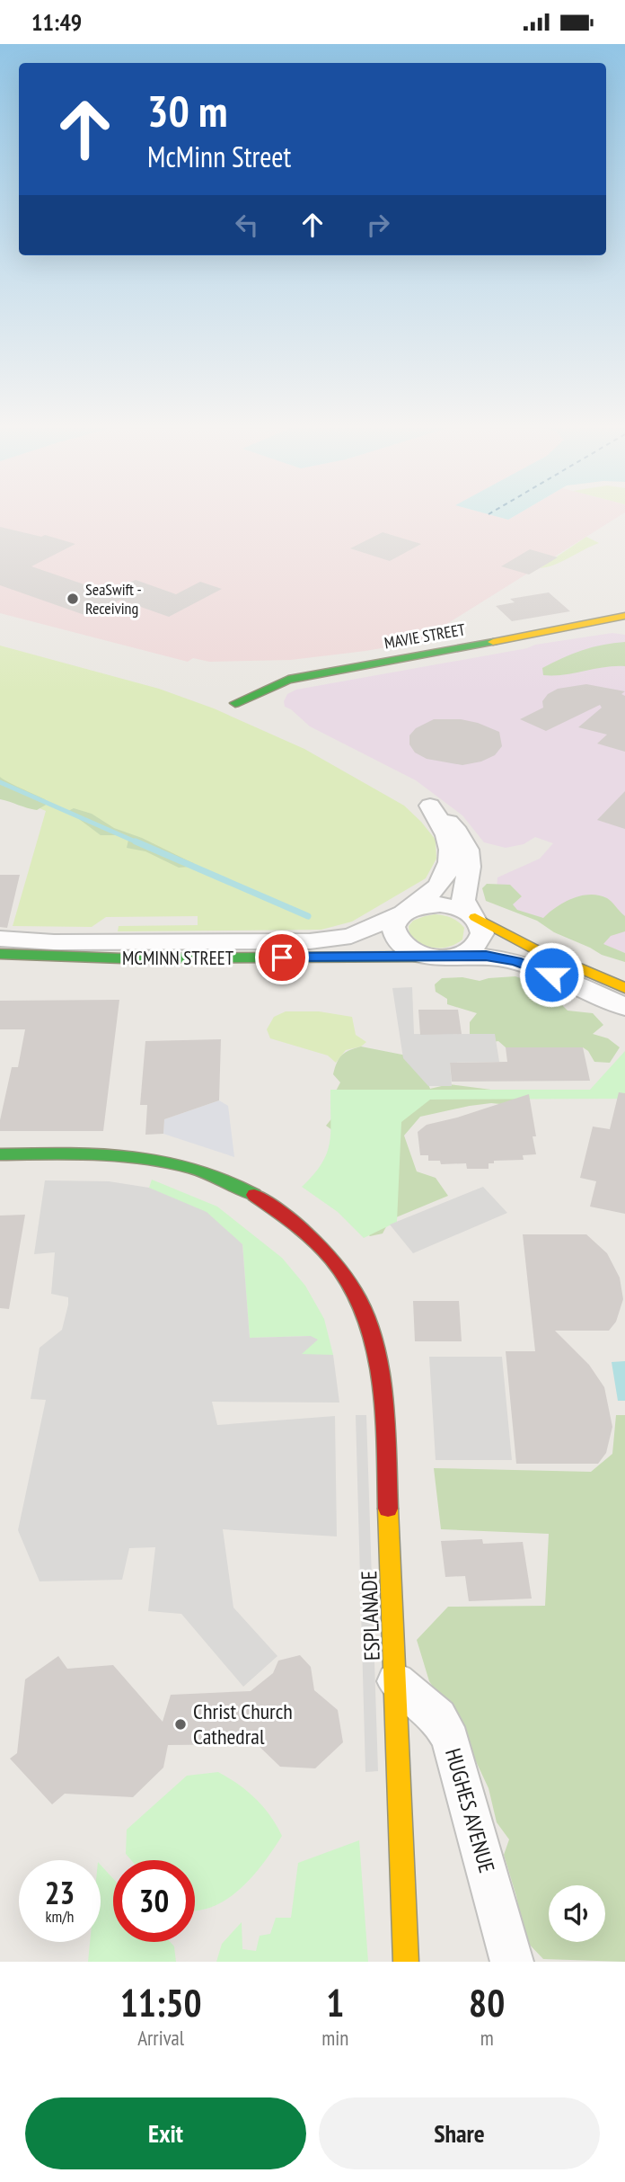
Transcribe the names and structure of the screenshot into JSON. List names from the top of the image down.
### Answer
{
  "streets": {
    "street": [
      "MAVIE STREET",
      "MCMINN STREET",
      "ESPLANADE",
      "HUGHES AVENUE"
    ]
  },
  "crossings": [
    ["ESPLANADE", "HUGHES AVENUE"]
  ],
  "places": ["SeaSwift - Receiving", "Christ Church Cathedral"],
  "page": {
    "status": "11:49",
    "turn": ["30 m", "McMinn Street"],
    "speed": "23 km/h",
    "limit": "30",
    "eta": [
      "11:50",
      "Arrival",
      "1",
      "min",
      "80",
      "m"
    ],
    "buttons": ["Exit", "Share"]
  }
}
